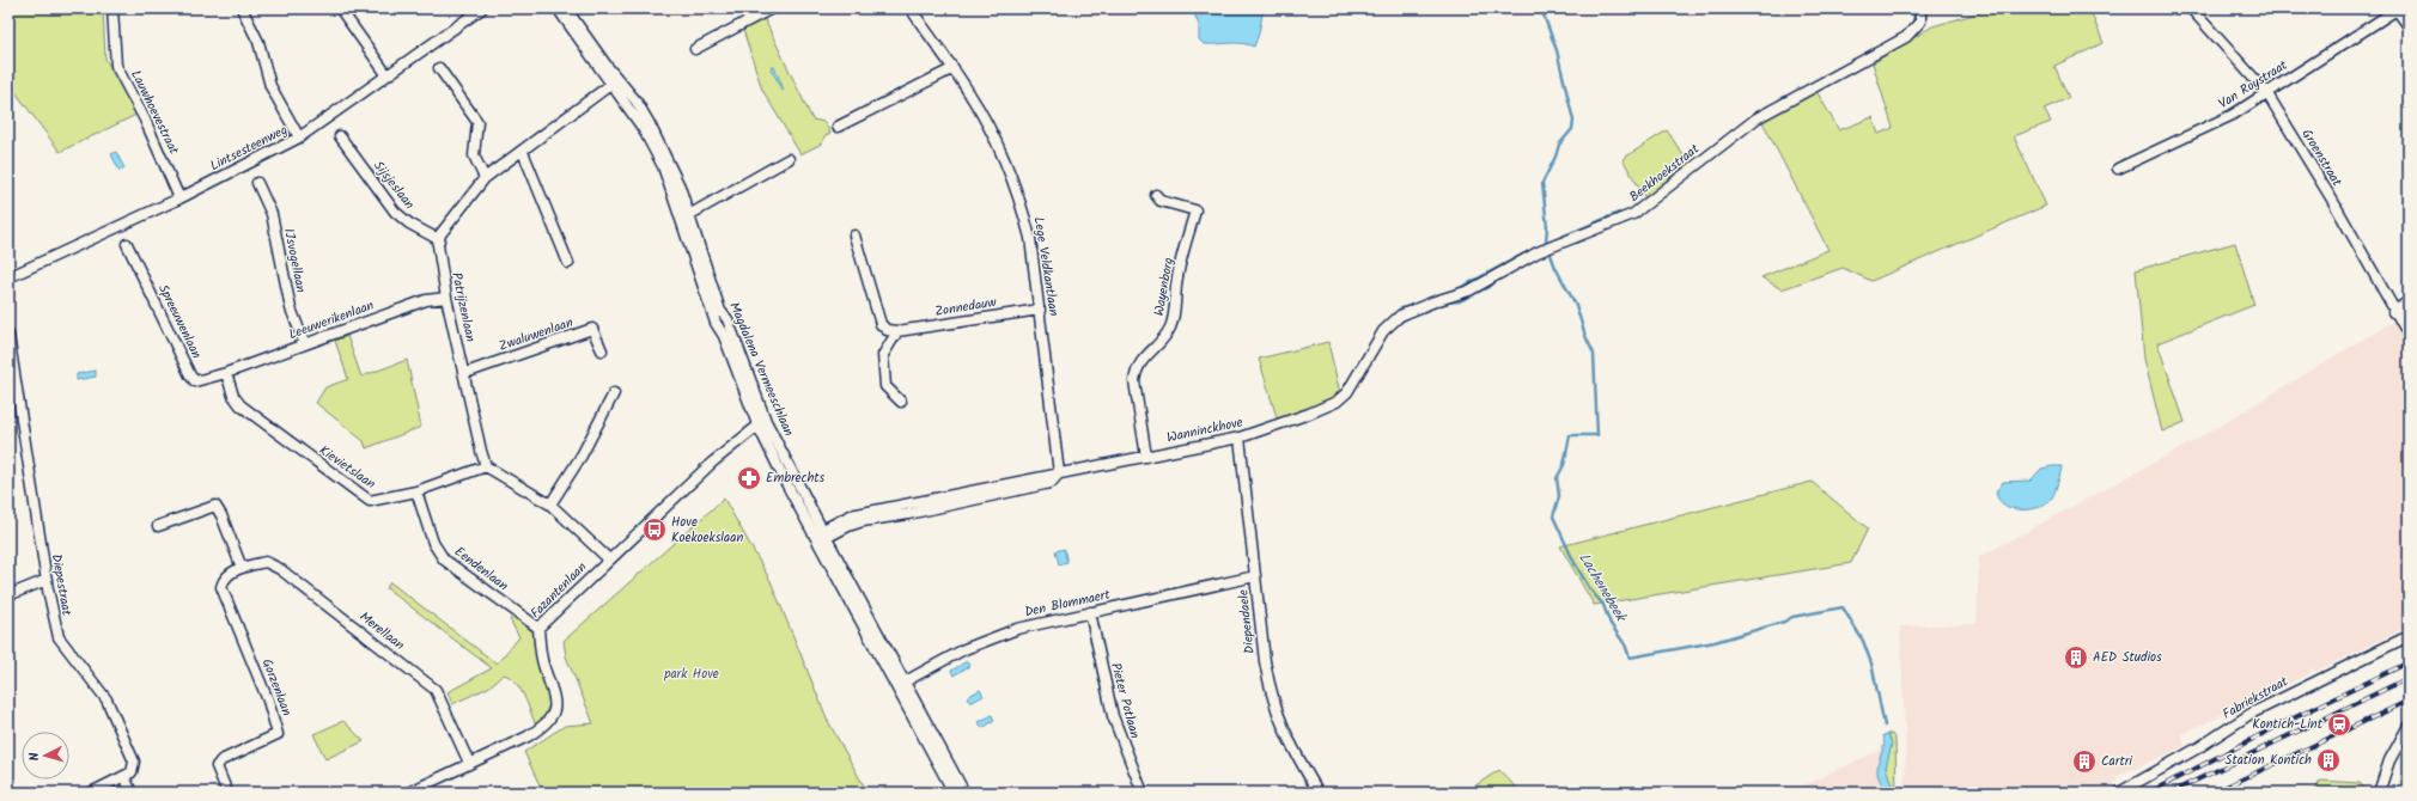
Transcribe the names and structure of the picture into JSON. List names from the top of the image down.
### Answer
{
  "streets": {
    "street": [
      "Van Roystraat",
      "Lauwhoevestraat",
      "Lintsesteenweg",
      "Groenstraat",
      "Beekhoekstraat",
      "Sijsjeslaan",
      "IJsvogellaan",
      "Lege Veldkantlaan",
      "Wayenborg",
      "Patrijzenlaan",
      "Zonnedauw",
      "Leeuwerikenlaan",
      "Spreeuwenlaan",
      "Zwaluwenlaan",
      "Magdalena Vermeeschlaan",
      "Wanninckhove",
      "Kievietslaan",
      "Eendenlaan",
      "Diepestraat",
      "Fazantenlaan",
      "Den Blommaert",
      "Diependaele",
      "Merellaan",
      "Gorzenlaan",
      "Fabriekstraat",
      "Pieter Potlaan"
    ]
  },
  "crossings": [
    ["Van Roystraat", "Groenstraat"],
    ["Lauwhoevestraat", "Lintsesteenweg"],
    ["Beekhoekstraat", "Wanninckhove"],
    ["Sijsjeslaan", "Patrijzenlaan"],
    ["IJsvogellaan", "Leeuwerikenlaan"],
    ["Lege Veldkantlaan", "Zonnedauw"],
    ["Lege Veldkantlaan", "Wanninckhove"],
    ["Wayenborg", "Wanninckhove"],
    ["Patrijzenlaan", "Leeuwerikenlaan"],
    ["Patrijzenlaan", "Zwaluwenlaan"],
    ["Patrijzenlaan", "Kievietslaan"],
    ["Leeuwerikenlaan", "Spreeuwenlaan"],
    ["Leeuwerikenlaan", "Kievietslaan"],
    ["Spreeuwenlaan", "Kievietslaan"],
    ["Magdalena Vermeeschlaan", "Wanninckhove"],
    ["Magdalena Vermeeschlaan", "Fazantenlaan"],
    ["Magdalena Vermeeschlaan", "Den Blommaert"],
    ["Wanninckhove", "Diependaele"],
    ["Kievietslaan", "Eendenlaan"],
    ["Eendenlaan", "Fazantenlaan"],
    ["Fazantenlaan", "Merellaan"],
    ["Den Blommaert", "Diependaele"],
    ["Den Blommaert", "Pieter Potlaan"],
    ["Merellaan", "Gorzenlaan"]
  ],
  "water": ["Lachenebeek"],
  "parks": ["park Hove"],
  "places": {
    "pharmacy": ["Embrechts"],
    "bus stop": ["Hove Koekoekslaan"],
    "building": ["AED Studios", "Station Kontich", "Cartri"],
    "station": ["Kontich-Lint"]
  },
  "north": "left"
}
